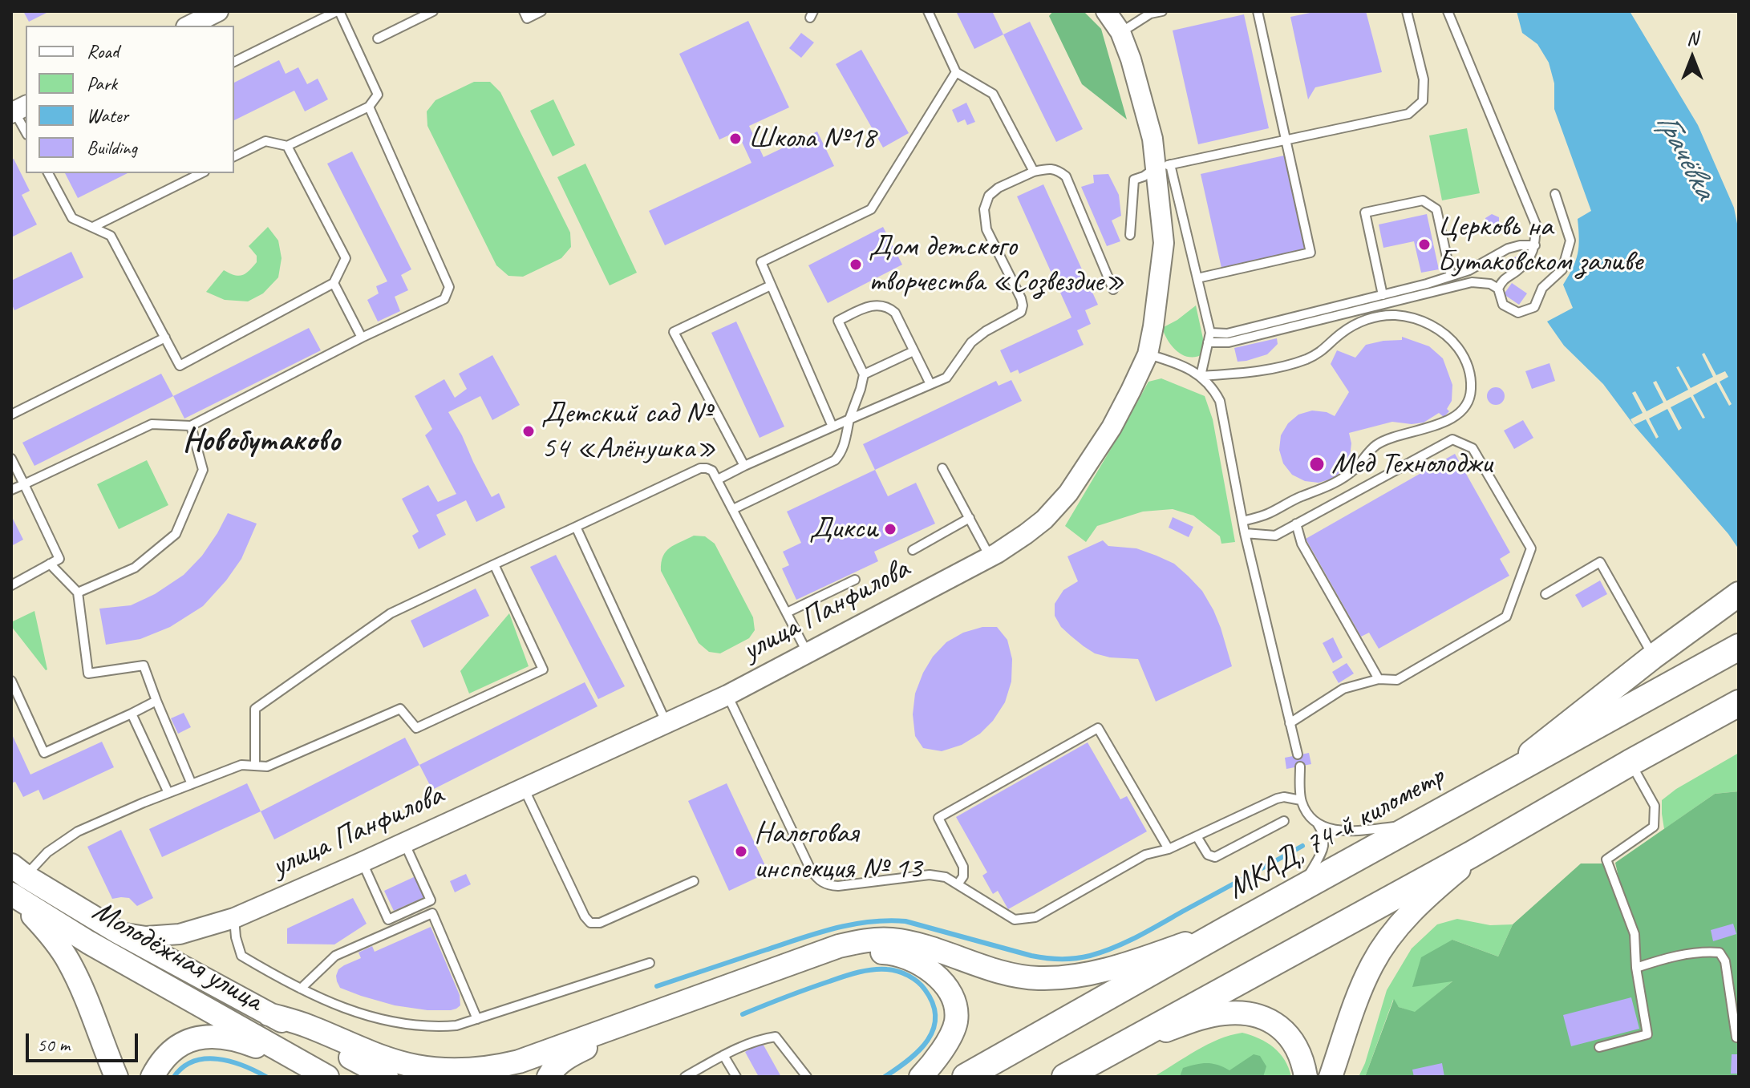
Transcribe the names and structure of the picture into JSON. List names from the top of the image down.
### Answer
{
  "streets": {
    "highway": ["МКАД, 74-й километр"],
    "main road": ["Молодёжная улица"],
    "street": ["улица Панфилова"]
  },
  "crossings": [
    ["улица Панфилова", "Молодёжная улица"]
  ],
  "districts": ["Новобутаково"],
  "water": ["Грачёвка"],
  "places": [
    "Школа №18",
    "Церковь на Бутаковском заливе",
    "Дом детского творчества «Созвездие»",
    "Детский сад № 54 «Алёнушка»",
    "Мед Технолоджи",
    "Дикси",
    "Налоговая инспекция № 13"
  ],
  "legend": [
    "Road",
    "Park",
    "Water",
    "Building"
  ],
  "scale_bar": "50 m",
  "north": "top"
}
